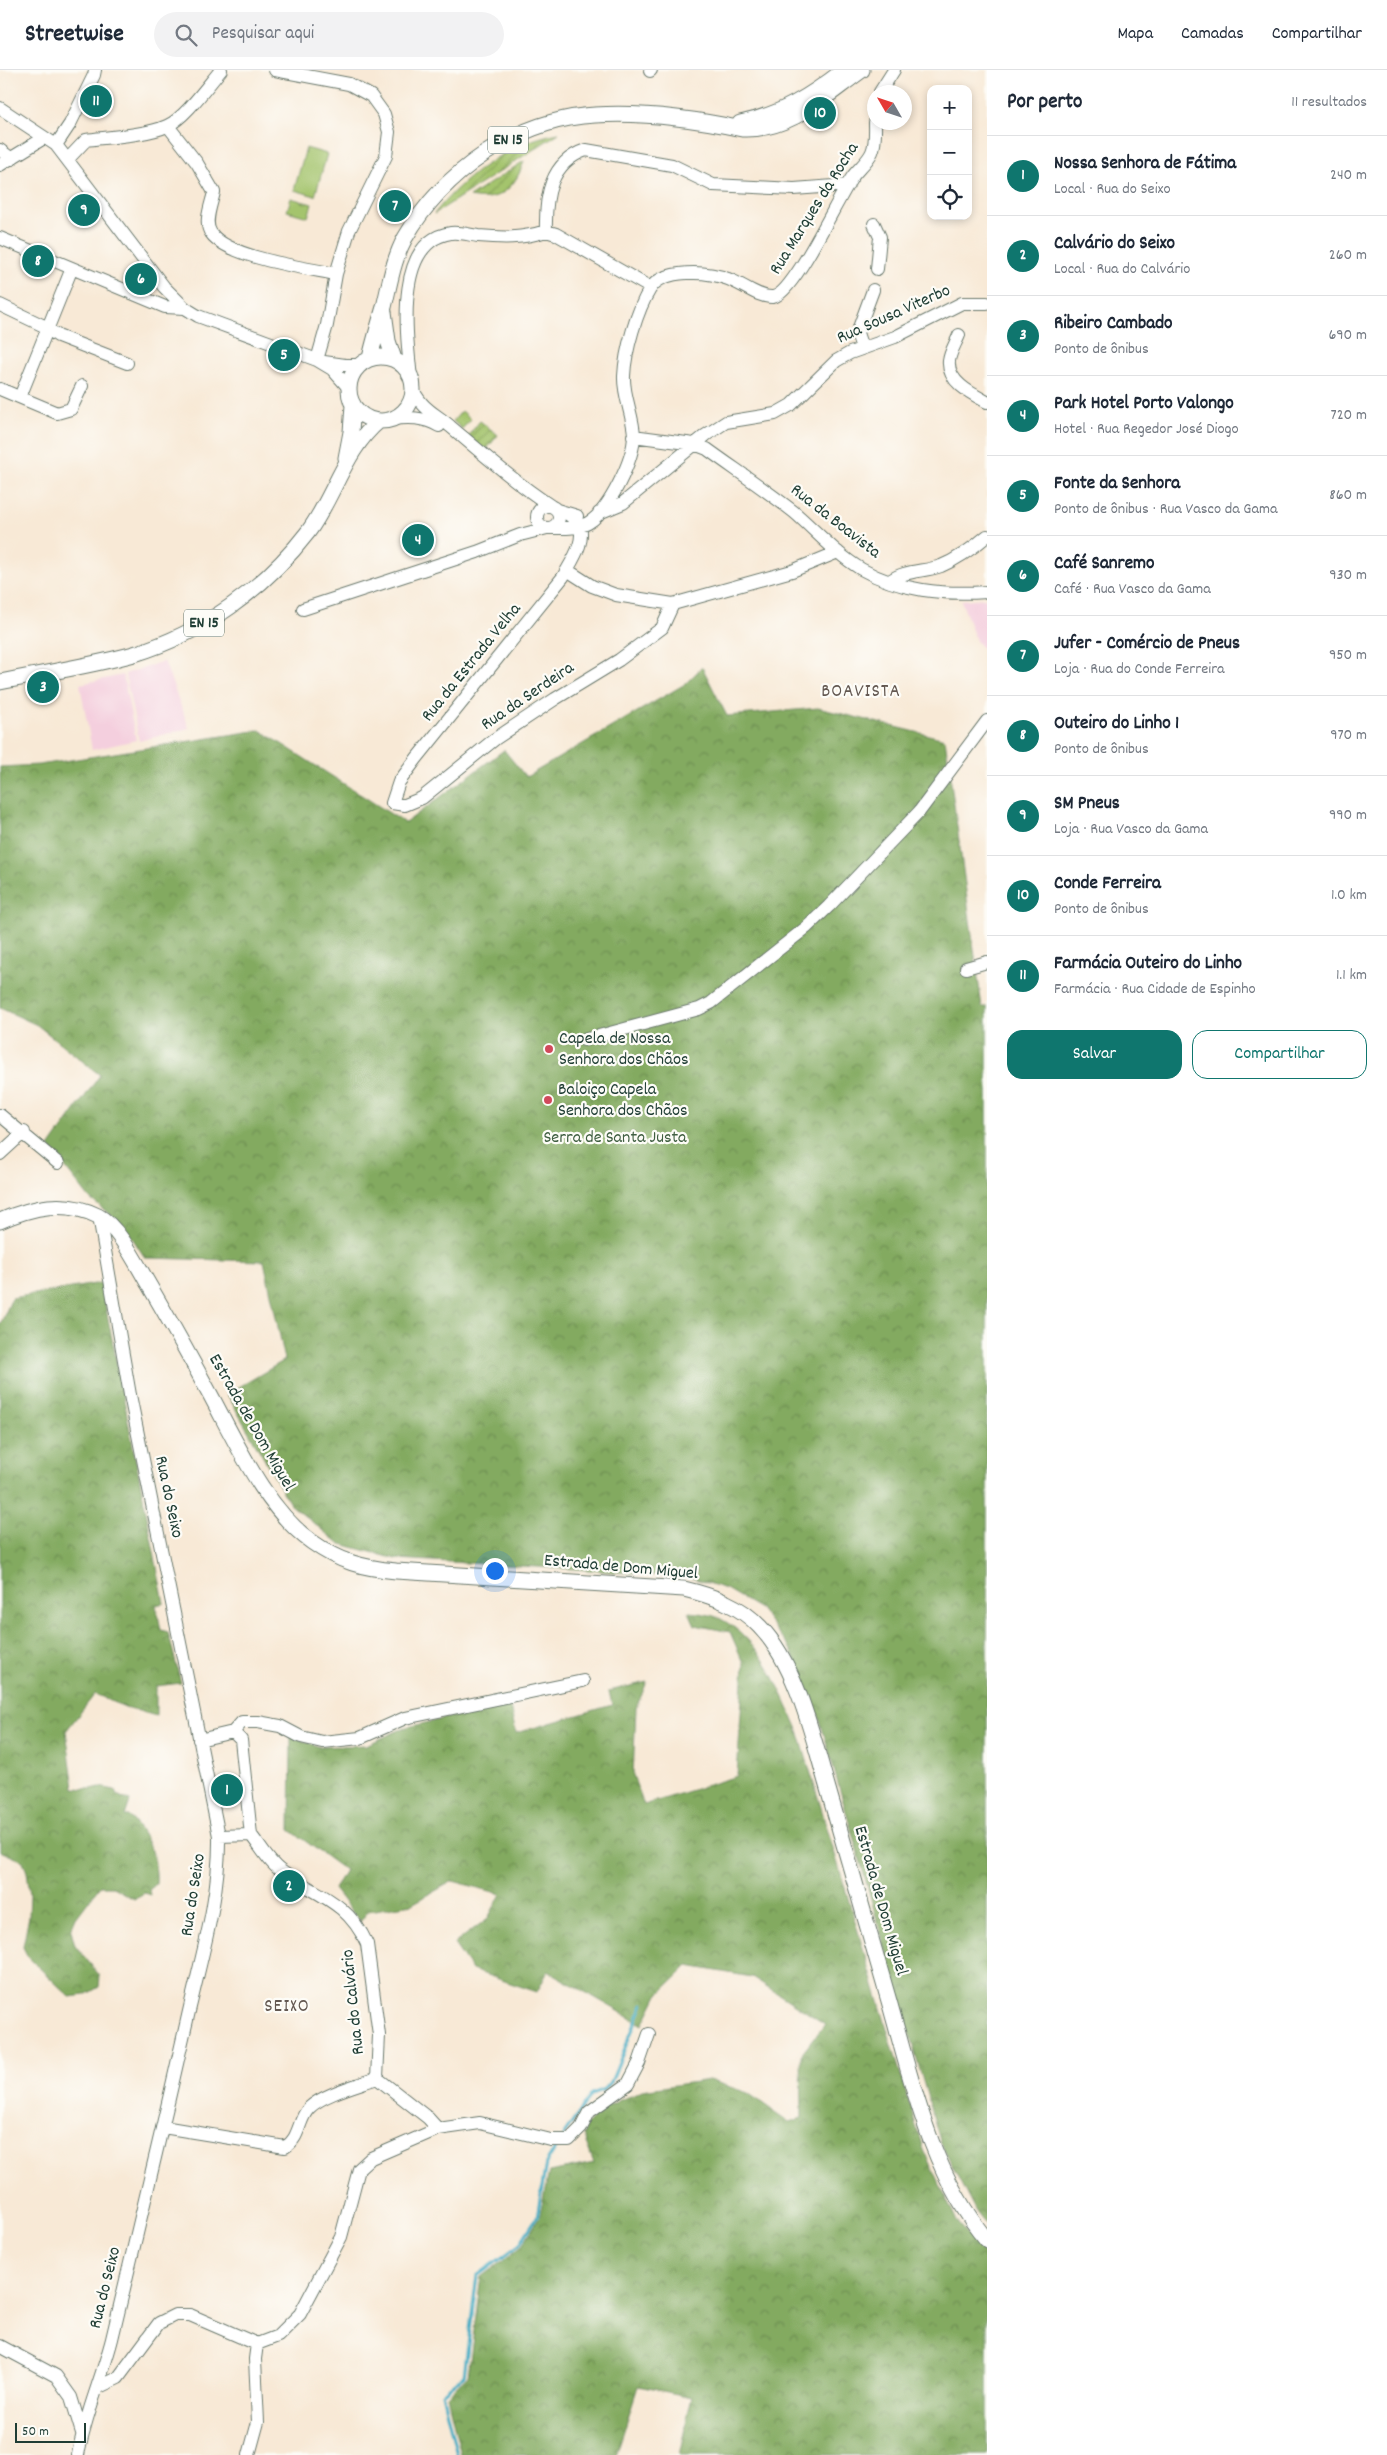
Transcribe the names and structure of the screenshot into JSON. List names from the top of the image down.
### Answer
{
  "streets": {
    "main road": ["EN 15", "Estrada de Dom Miguel"],
    "street": [
      "Rua Marques da Rocha",
      "Rua Sousa Viterbo",
      "Rua da Boavista",
      "Rua da Estrada Velha",
      "Rua da Serdeira",
      "Rua do Seixo",
      "Rua do Calvário"
    ]
  },
  "crossings": [
    ["Rua Sousa Viterbo", "Rua da Boavista"],
    ["Rua da Estrada Velha", "Rua da Serdeira"],
    ["Estrada de Dom Miguel", "Rua do Seixo"]
  ],
  "districts": ["BOAVISTA", "SEIXO"],
  "parks": ["Serra de Santa Justa"],
  "places": ["Capela de Nossa Senhora dos Chãos", "Baloiço Capela Senhora dos Chãos"],
  "scale_bar": "50 m",
  "north": "top left",
  "page": {
    "header": "Streetwise",
    "search": "Pesquisar aqui",
    "nav": ["Mapa", "Camadas", "Compartilhar"],
    "heading": ["Por perto", "11 resultados"],
    "pins": [
      "11",
      "10",
      "7",
      "9",
      "8",
      "6",
      "5",
      "4",
      "3",
      "1",
      "2"
    ],
    "map_buttons": ["+", "−"],
    "list": [
      {
        "mark": "1",
        "name": "Nossa Senhora de Fátima",
        "note": "Local · Rua do Seixo",
        "value": "240 m"
      },
      {
        "mark": "2",
        "name": "Calvário do Seixo",
        "note": "Local · Rua do Calvário",
        "value": "260 m"
      },
      {
        "mark": "3",
        "name": "Ribeiro Cambado",
        "note": "Ponto de ônibus",
        "value": "690 m"
      },
      {
        "mark": "4",
        "name": "Park Hotel Porto Valongo",
        "note": "Hotel · Rua Regedor José Diogo",
        "value": "720 m"
      },
      {
        "mark": "5",
        "name": "Fonte da Senhora",
        "note": "Ponto de ônibus · Rua Vasco da Gama",
        "value": "860 m"
      },
      {
        "mark": "6",
        "name": "Café Sanremo",
        "note": "Café · Rua Vasco da Gama",
        "value": "930 m"
      },
      {
        "mark": "7",
        "name": "Jufer - Comércio de Pneus",
        "note": "Loja · Rua do Conde Ferreira",
        "value": "950 m"
      },
      {
        "mark": "8",
        "name": "Outeiro do Linho 1",
        "note": "Ponto de ônibus",
        "value": "970 m"
      },
      {
        "mark": "9",
        "name": "SM Pneus",
        "note": "Loja · Rua Vasco da Gama",
        "value": "990 m"
      },
      {
        "mark": "10",
        "name": "Conde Ferreira",
        "note": "Ponto de ônibus",
        "value": "1.0 km"
      },
      {
        "mark": "11",
        "name": "Farmácia Outeiro do Linho",
        "note": "Farmácia · Rua Cidade de Espinho",
        "value": "1.1 km"
      }
    ],
    "buttons": ["Salvar", "Compartilhar"],
    "scale": "50 m"
  }
}
